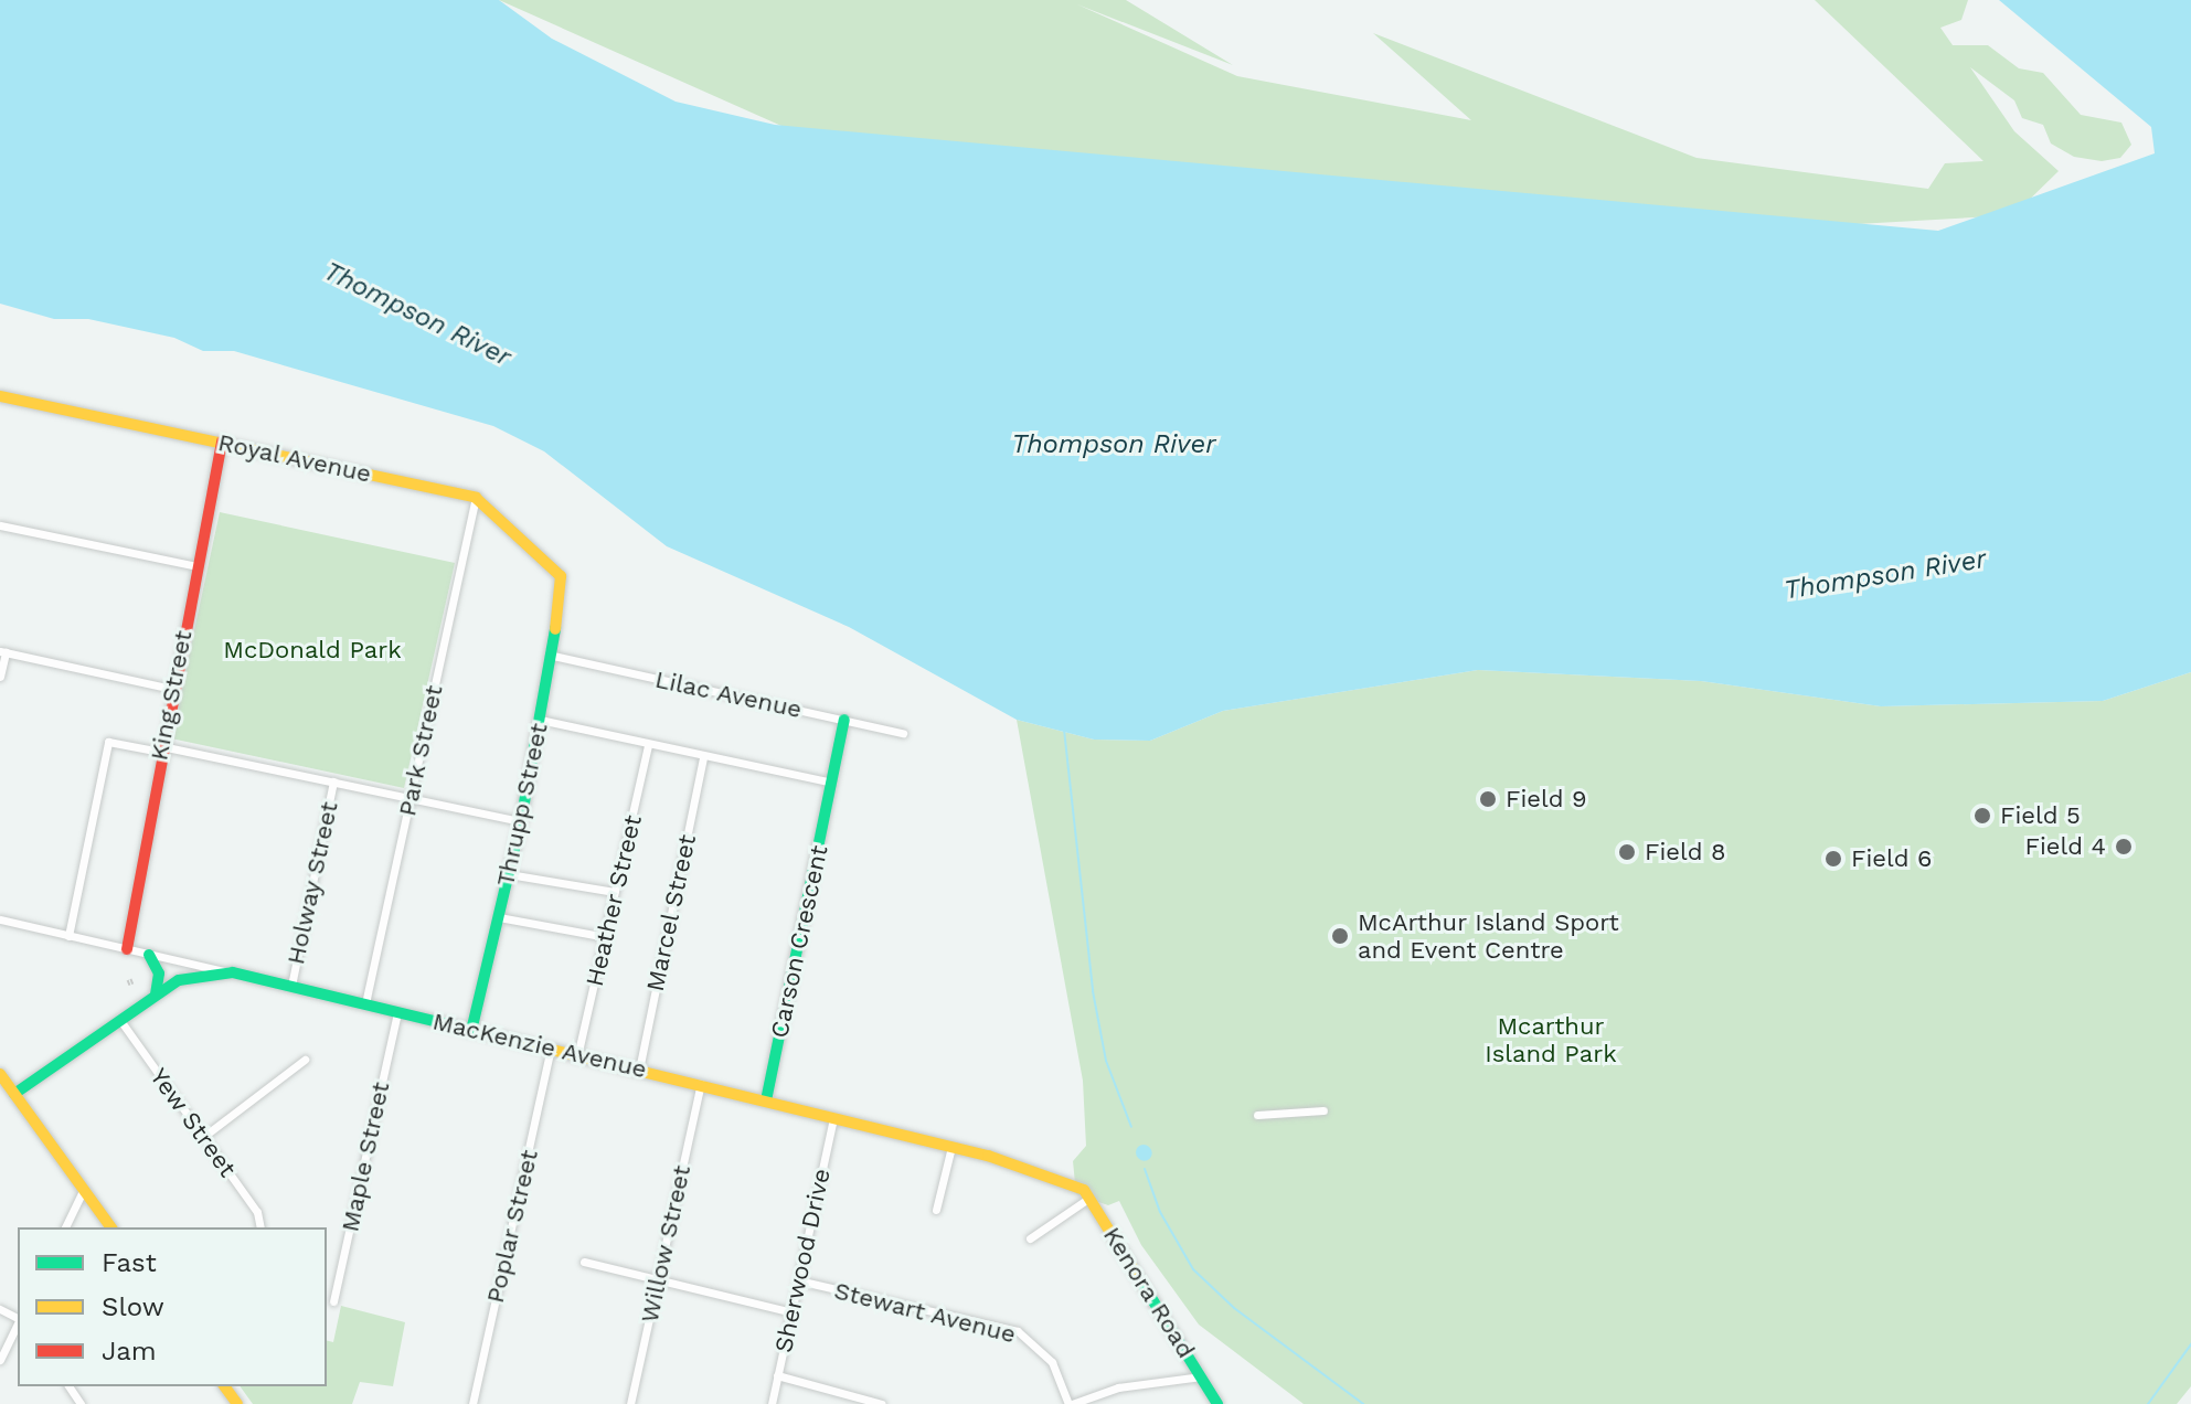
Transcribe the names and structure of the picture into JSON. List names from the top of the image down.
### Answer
{
  "streets": {
    "street": [
      "Royal Avenue",
      "Lilac Avenue",
      "King Street",
      "Park Street",
      "Thrupp Street",
      "Holway Street",
      "Heather Street",
      "Marcel Street",
      "Carson Crescent",
      "MacKenzie Avenue",
      "Yew Street",
      "Maple Street",
      "Poplar Street",
      "Willow Street",
      "Sherwood Drive",
      "Kenora Road",
      "Stewart Avenue"
    ]
  },
  "crossings": [
    ["Royal Avenue", "King Street"],
    ["Royal Avenue", "Park Street"],
    ["Royal Avenue", "Thrupp Street"],
    ["Lilac Avenue", "Thrupp Street"],
    ["Lilac Avenue", "Carson Crescent"],
    ["King Street", "MacKenzie Avenue"],
    ["Park Street", "Thrupp Street"],
    ["Park Street", "MacKenzie Avenue"],
    ["Thrupp Street", "MacKenzie Avenue"],
    ["Holway Street", "MacKenzie Avenue"],
    ["Heather Street", "MacKenzie Avenue"],
    ["Marcel Street", "MacKenzie Avenue"],
    ["Carson Crescent", "MacKenzie Avenue"],
    ["MacKenzie Avenue", "Maple Street"],
    ["MacKenzie Avenue", "Poplar Street"],
    ["MacKenzie Avenue", "Willow Street"],
    ["MacKenzie Avenue", "Sherwood Drive"],
    ["MacKenzie Avenue", "Kenora Road"],
    ["Sherwood Drive", "Stewart Avenue"]
  ],
  "water": ["Thompson River"],
  "parks": ["McDonald Park", "Mcarthur Island Park"],
  "places": [
    "Field 9",
    "Field 5",
    "Field 4",
    "Field 8",
    "Field 6",
    "McArthur Island Sport and Event Centre"
  ],
  "legend": ["Fast", "Slow", "Jam"]
}
